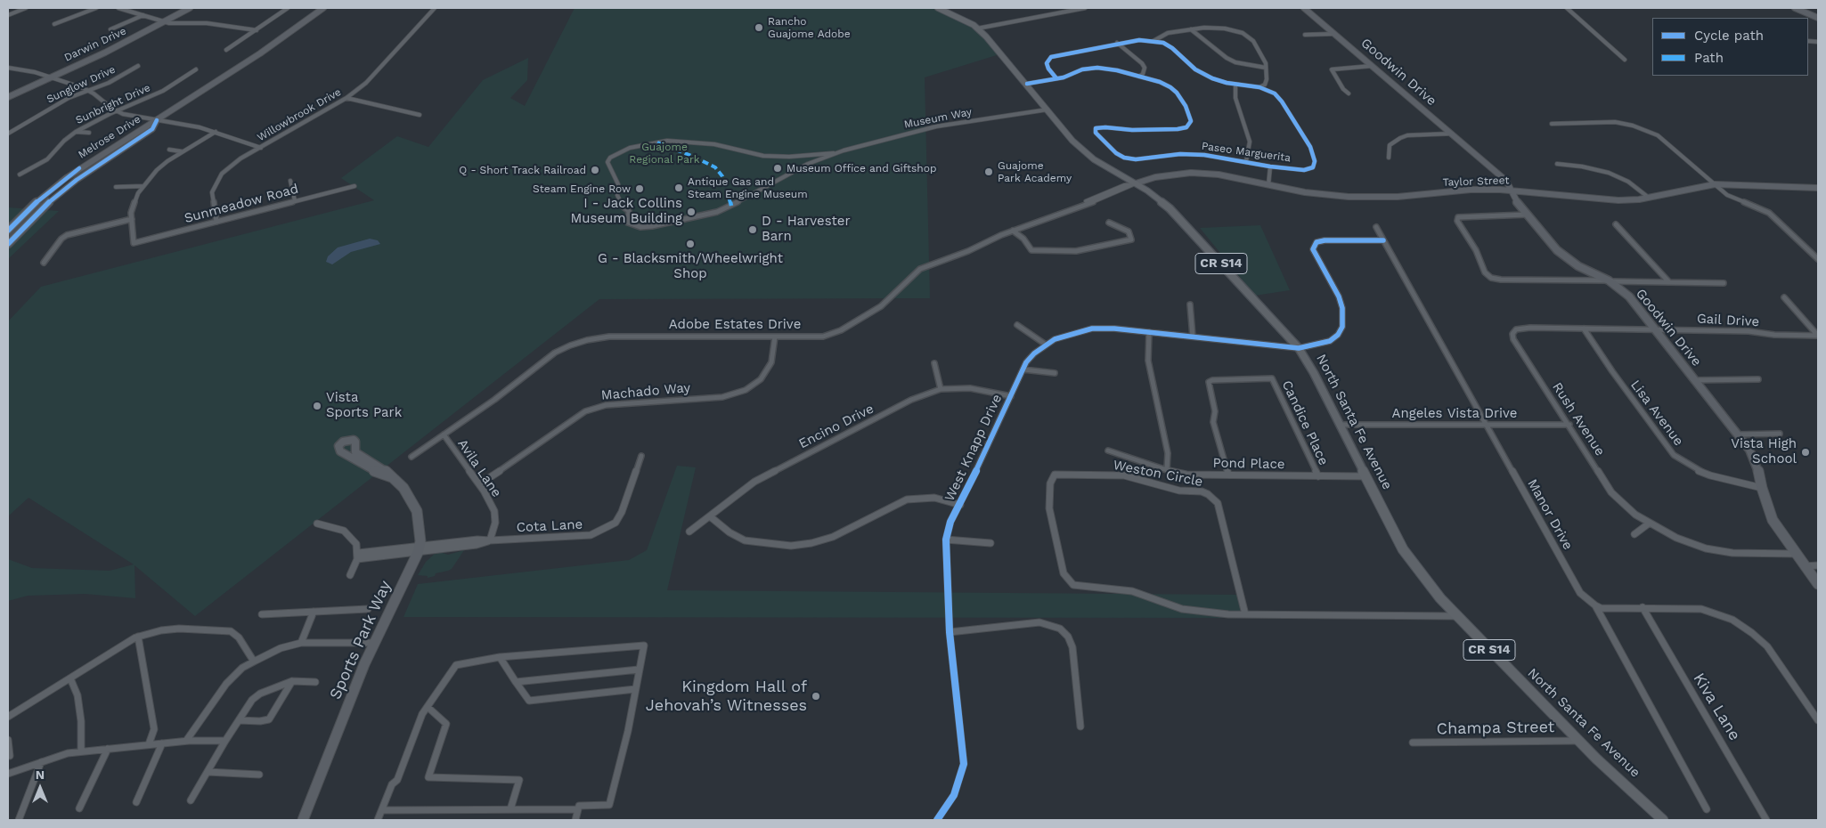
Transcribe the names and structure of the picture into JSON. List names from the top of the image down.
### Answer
{
  "streets": {
    "main road": ["CR S14", "North Santa Fe Avenue"],
    "street": [
      "Darwin Drive",
      "Goodwin Drive",
      "Sunglow Drive",
      "Sunbright Drive",
      "Willowbrook Drive",
      "Museum Way",
      "Melrose Drive",
      "Paseo Marguerita",
      "Taylor Street",
      "Sunmeadow Road",
      "Gail Drive",
      "Adobe Estates Drive",
      "Machado Way",
      "Lisa Avenue",
      "Angeles Vista Drive",
      "Rush Avenue",
      "Candice Place",
      "Encino Drive",
      "West Knapp Drive",
      "Pond Place",
      "Avila Lane",
      "Weston Circle",
      "Manor Drive",
      "Cota Lane",
      "Sports Park Way",
      "Kiva Lane",
      "Champa Street"
    ]
  },
  "crossings": [
    ["Goodwin Drive", "Taylor Street"],
    ["Goodwin Drive", "Gail Drive"],
    ["Goodwin Drive", "Lisa Avenue"],
    ["Goodwin Drive", "Rush Avenue"],
    ["Willowbrook Drive", "Sunmeadow Road"],
    ["Museum Way", "North Santa Fe Avenue"],
    ["Taylor Street", "Adobe Estates Drive"],
    ["Taylor Street", "North Santa Fe Avenue"],
    ["Gail Drive", "Lisa Avenue"],
    ["Gail Drive", "Rush Avenue"],
    ["Adobe Estates Drive", "Machado Way"],
    ["Adobe Estates Drive", "North Santa Fe Avenue"],
    ["Adobe Estates Drive", "Avila Lane"],
    ["Machado Way", "Avila Lane"],
    ["Angeles Vista Drive", "Rush Avenue"],
    ["Angeles Vista Drive", "North Santa Fe Avenue"],
    ["Angeles Vista Drive", "Manor Drive"],
    ["North Santa Fe Avenue", "West Knapp Drive"],
    ["North Santa Fe Avenue", "Pond Place"],
    ["North Santa Fe Avenue", "Weston Circle"],
    ["North Santa Fe Avenue", "Champa Street"],
    ["Candice Place", "Pond Place"],
    ["Encino Drive", "West Knapp Drive"],
    ["West Knapp Drive", "Manor Drive"],
    ["Avila Lane", "Cota Lane"],
    ["Cota Lane", "Sports Park Way"]
  ],
  "parks": ["Guajome Regional Park"],
  "places": [
    "Rancho Guajome Adobe",
    "Museum Office and Giftshop",
    "Q - Short Track Railroad",
    "Guajome Park Academy",
    "Antique Gas and Steam Engine Museum",
    "Steam Engine Row",
    "I - Jack Collins Museum Building",
    "D - Harvester Barn",
    "G - Blacksmith/Wheelwright Shop",
    "Vista Sports Park",
    "Vista High School",
    "Kingdom Hall of Jehovah’s Witnesses"
  ],
  "legend": ["Cycle path", "Path"],
  "north": "top"
}
